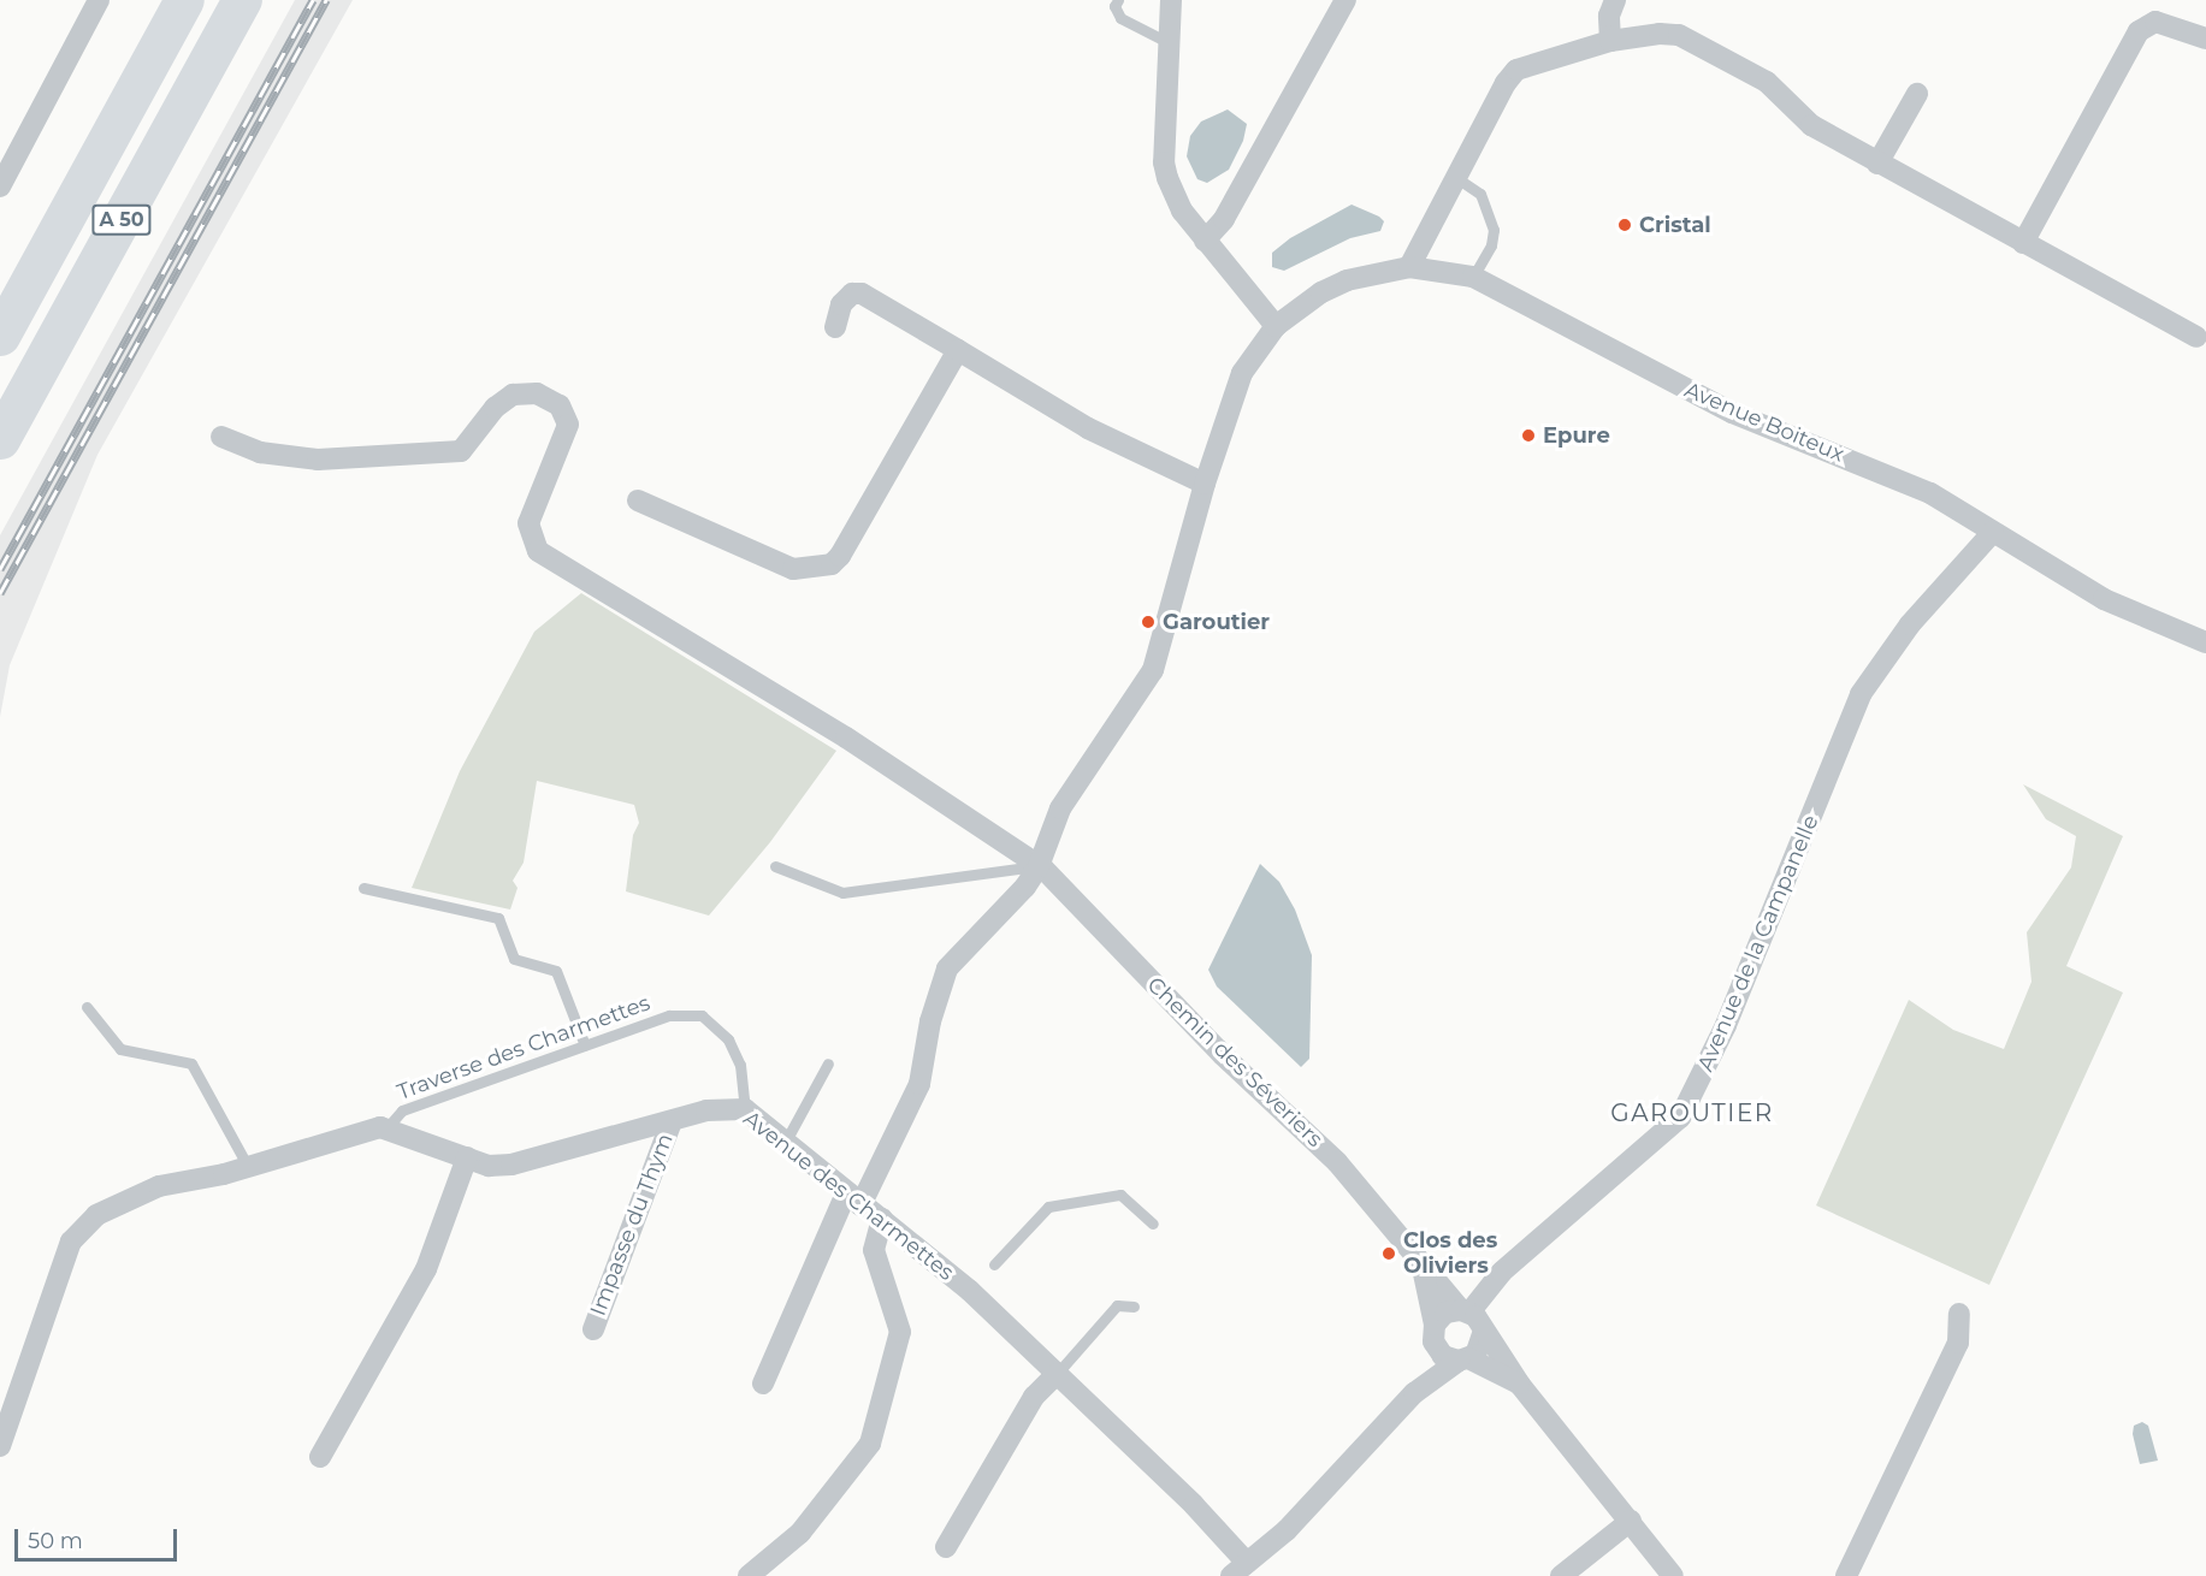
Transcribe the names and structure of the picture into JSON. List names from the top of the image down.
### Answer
{
  "streets": {
    "highway": ["A 50"],
    "street": [
      "Avenue Boiteux",
      "Avenue de la Campanelle",
      "Chemin des Séveriers",
      "Avenue des Charmettes",
      "Impasse du Thym"
    ],
    "lane": ["Traverse des Charmettes"]
  },
  "crossings": [
    ["Avenue Boiteux", "Avenue de la Campanelle"],
    ["Avenue Boiteux", "Chemin des Séveriers"],
    ["Avenue Boiteux", "Avenue des Charmettes"],
    ["Avenue de la Campanelle", "Chemin des Séveriers"],
    ["Traverse des Charmettes", "Avenue des Charmettes"],
    ["Avenue des Charmettes", "Impasse du Thym"]
  ],
  "districts": ["GAROUTIER"],
  "places": [
    "Cristal",
    "Epure",
    "Garoutier",
    "Clos des Oliviers"
  ],
  "scale_bar": "50 m"
}
